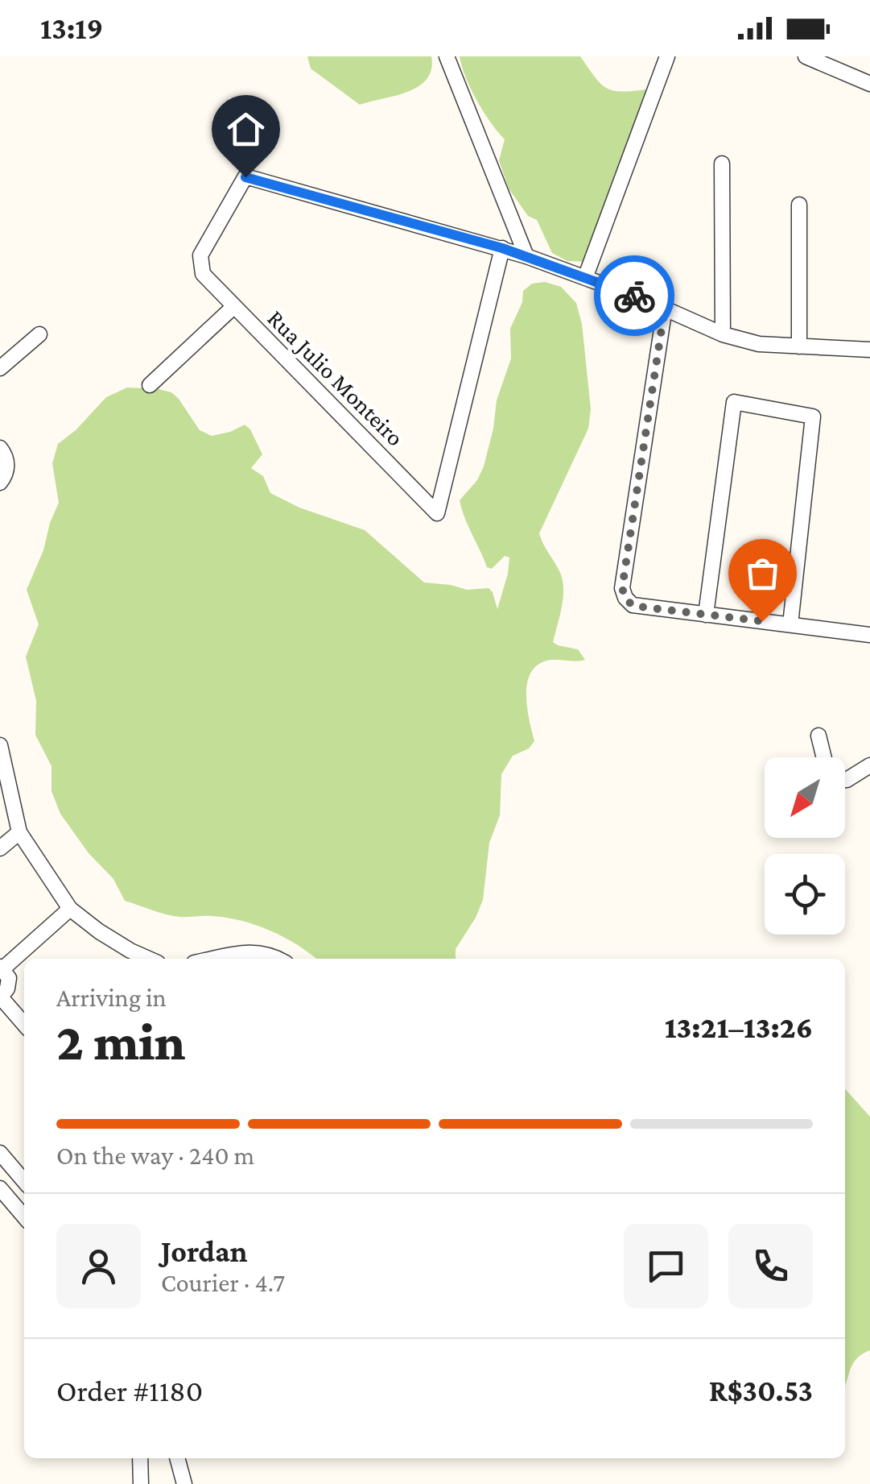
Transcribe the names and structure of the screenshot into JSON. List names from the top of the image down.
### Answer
{
  "streets": {
    "street": ["Rua Julio Monteiro"]
  },
  "north": "bottom left",
  "page": {
    "status": "13:19",
    "heading": ["2 min", "Arriving in", "13:21–13:26"],
    "panel": [
      "Jordan",
      "Courier · 4.7",
      "Order #1180",
      "R$30.53"
    ],
    "bar": "On the way · 240 m"
  }
}
